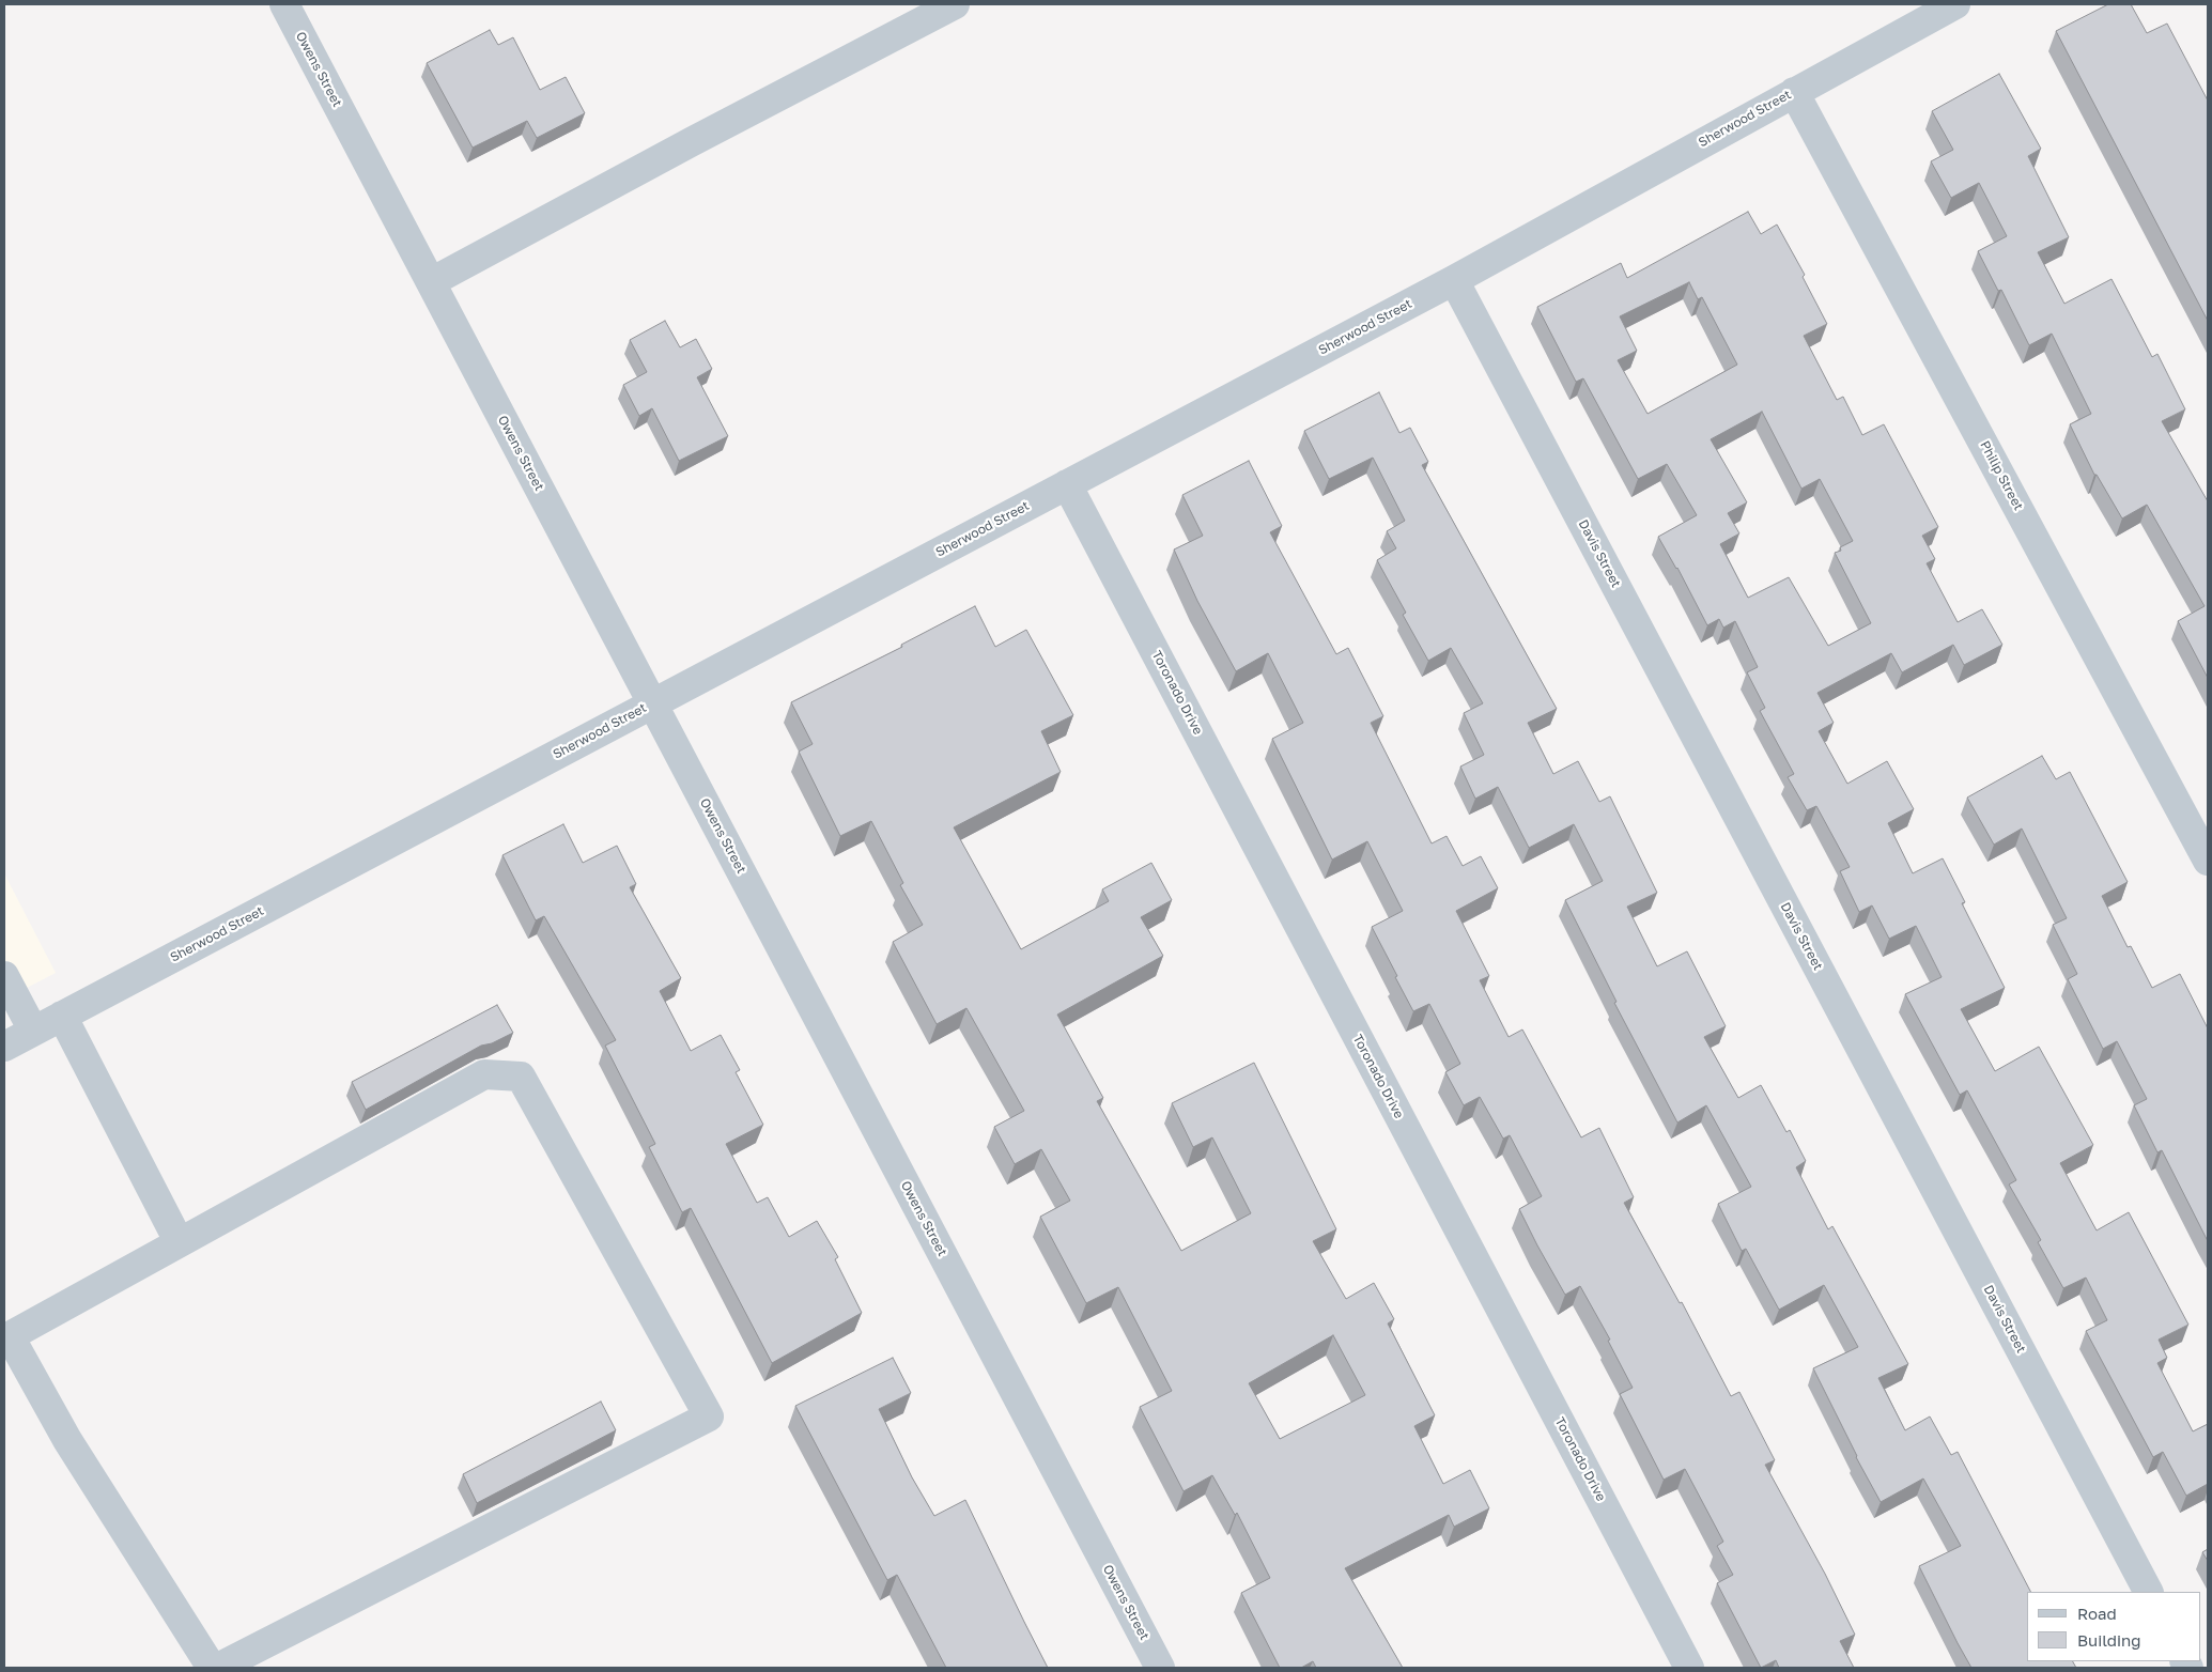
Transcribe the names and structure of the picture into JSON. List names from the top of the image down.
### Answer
{
  "streets": {
    "street": [
      "Owens Street",
      "Sherwood Street",
      "Philip Street",
      "Davis Street",
      "Toronado Drive"
    ]
  },
  "crossings": [
    ["Owens Street", "Sherwood Street"],
    ["Sherwood Street", "Philip Street"],
    ["Sherwood Street", "Davis Street"],
    ["Sherwood Street", "Toronado Drive"]
  ],
  "legend": ["Road", "Building"]
}
